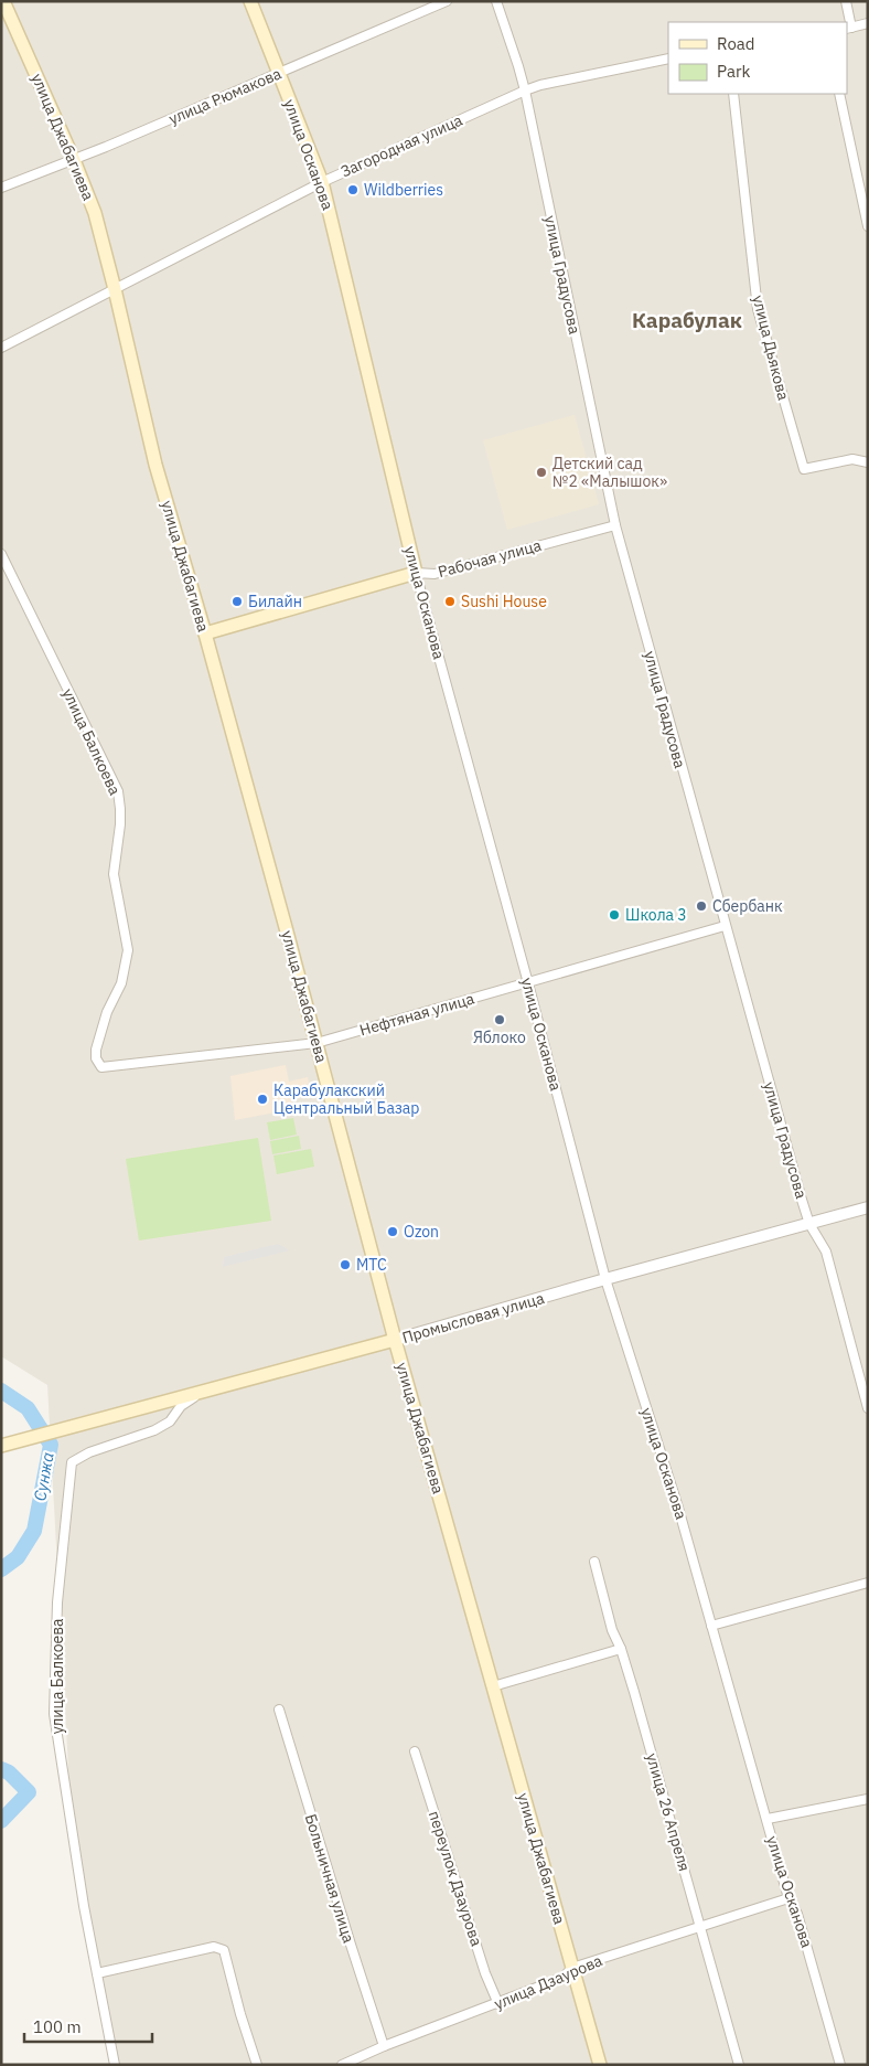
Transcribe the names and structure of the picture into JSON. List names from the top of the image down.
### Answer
{
  "streets": {
    "main road": [
      "улица Джабагиева",
      "улица Осканова",
      "Рабочая улица",
      "Промысловая улица"
    ],
    "street": [
      "улица Рюмакова",
      "Загородная улица",
      "улица Градусова",
      "улица Дьякова",
      "улица Балкоева",
      "Нефтяная улица",
      "улица 26 Апреля",
      "Больничная улица",
      "переулок Дзаурова",
      "улица Дзаурова"
    ]
  },
  "crossings": [
    ["улица Рюмакова", "улица Джабагиева"],
    ["улица Рюмакова", "улица Осканова"],
    ["улица Джабагиева", "Загородная улица"],
    ["улица Джабагиева", "Рабочая улица"],
    ["улица Джабагиева", "Нефтяная улица"],
    ["улица Джабагиева", "Промысловая улица"],
    ["улица Джабагиева", "улица Дзаурова"],
    ["Загородная улица", "улица Осканова"],
    ["Загородная улица", "улица Градусова"],
    ["улица Осканова", "Рабочая улица"],
    ["улица Осканова", "Нефтяная улица"],
    ["улица Осканова", "Промысловая улица"],
    ["улица Осканова", "улица Дзаурова"],
    ["улица Градусова", "Рабочая улица"],
    ["улица Градусова", "Нефтяная улица"],
    ["улица Градусова", "Промысловая улица"],
    ["улица Балкоева", "Нефтяная улица"],
    ["улица Балкоева", "Промысловая улица"],
    ["улица 26 Апреля", "улица Дзаурова"],
    ["Больничная улица", "улица Дзаурова"],
    ["переулок Дзаурова", "улица Дзаурова"]
  ],
  "districts": ["Карабулак"],
  "water": ["Сунжа"],
  "places": [
    "Wildberries",
    "Детский сад №2 «Малышок»",
    "Билайн",
    "Sushi House",
    "Сбербанк",
    "Школа 3",
    "Яблоко",
    "Карабулакский Центральный Базар",
    "Ozon",
    "МТС"
  ],
  "legend": ["Road", "Park"],
  "scale_bar": "100 m"
}
